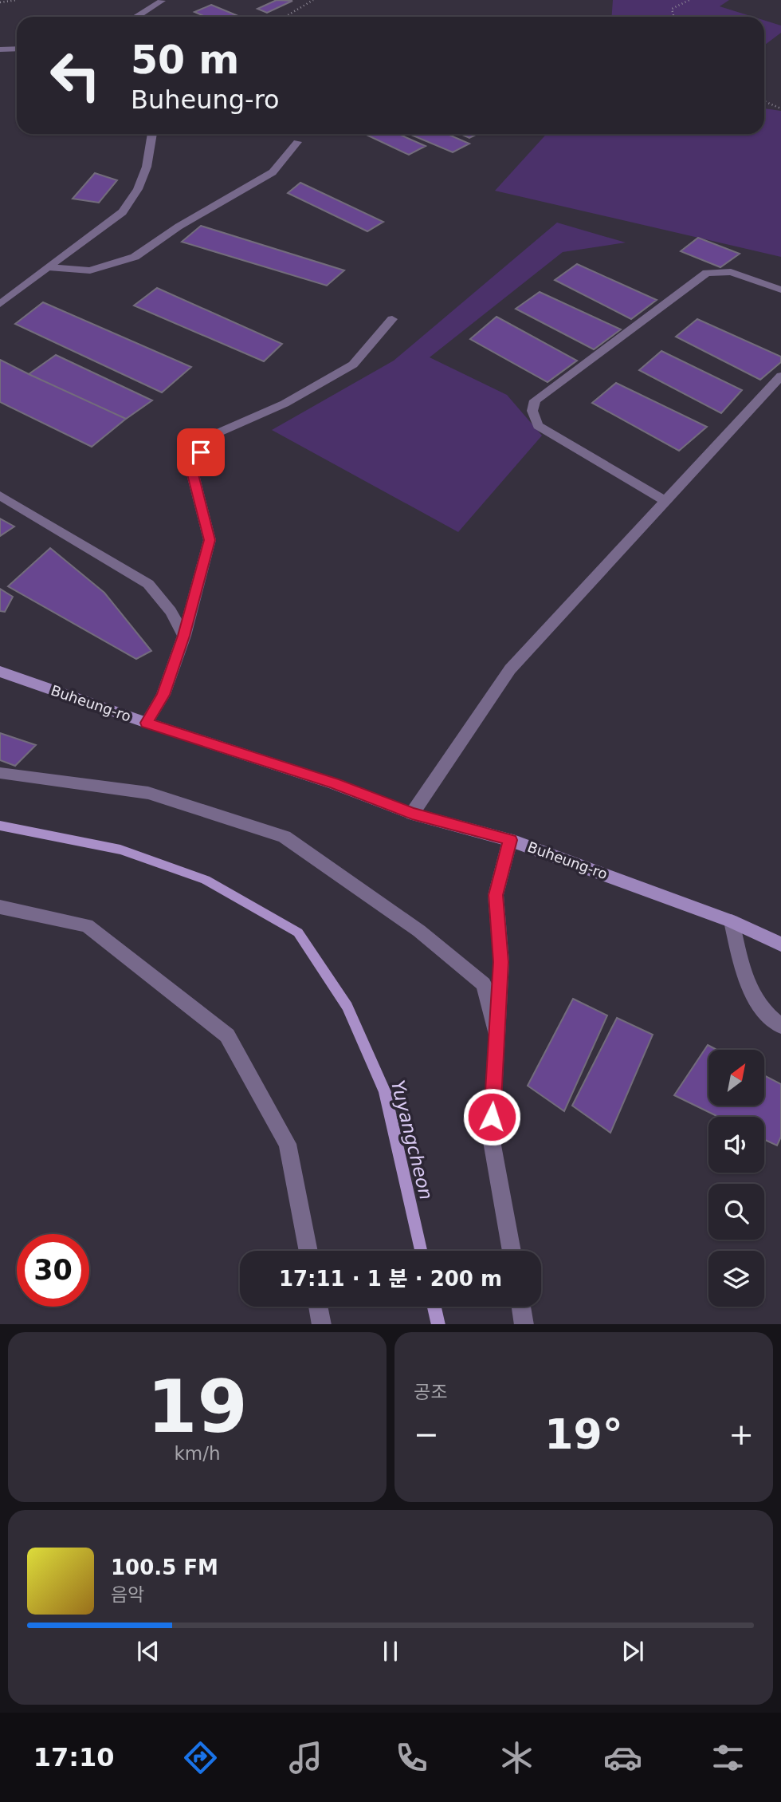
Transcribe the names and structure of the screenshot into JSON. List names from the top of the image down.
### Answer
{
  "streets": {
    "main road": ["Buheung-ro"]
  },
  "water": ["Yuyangcheon"],
  "north": "top right",
  "page": {
    "turn": ["50 m", "Buheung-ro"],
    "limit": "30",
    "trip": "17:11 · 1 분 · 200 m",
    "tile": [
      ["19", "km/h"],
      "공조"
    ],
    "heat": ["−", "19°", "+"],
    "song": ["100.5 FM", "음악"],
    "tabs": "17:10"
  }
}
